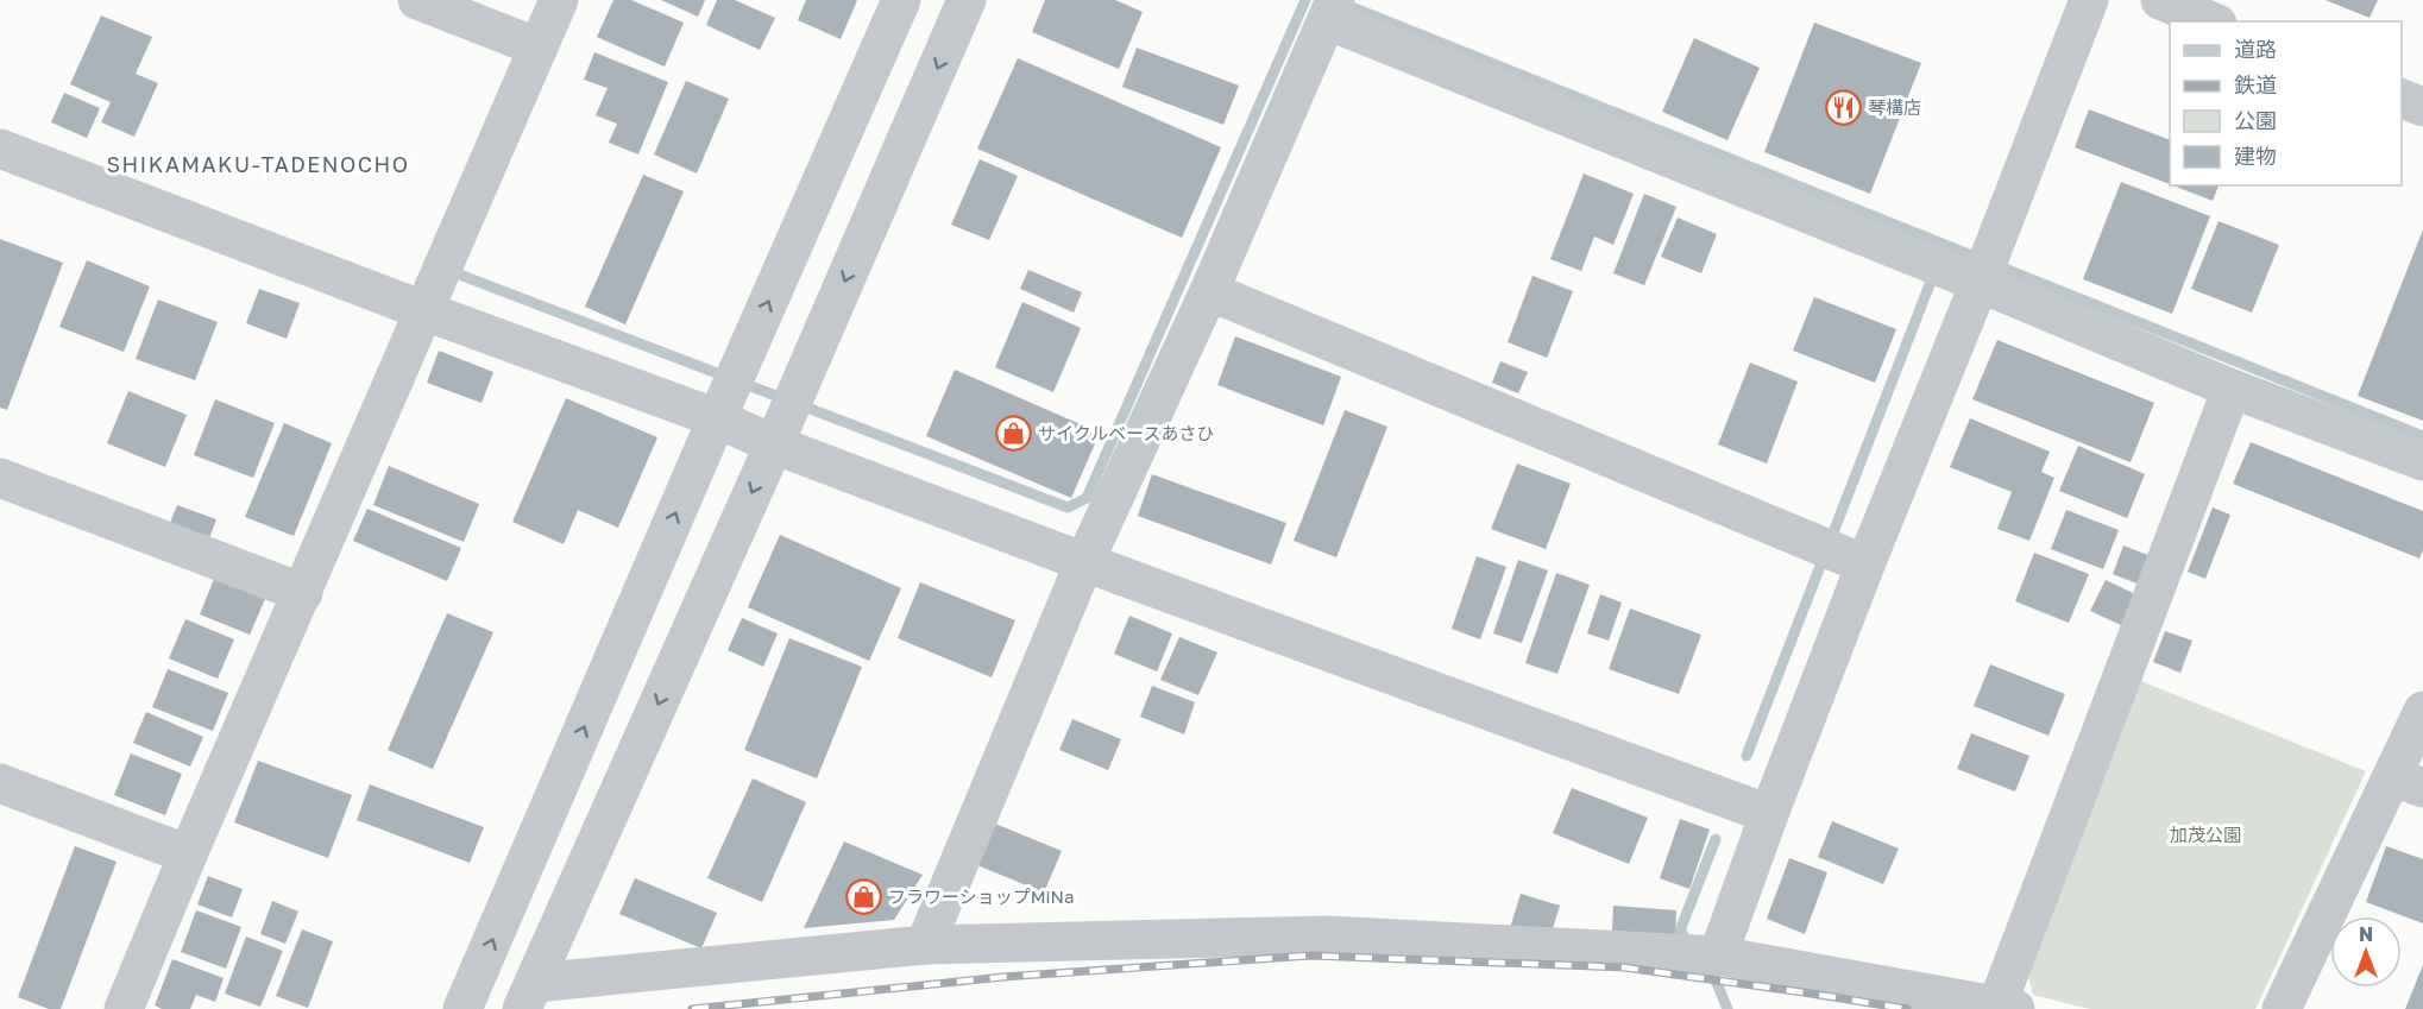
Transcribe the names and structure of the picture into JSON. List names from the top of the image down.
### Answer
{
  "districts": ["SHIKAMAKU-TADENOCHO"],
  "parks": ["加茂公園"],
  "places": {
    "restaurant": ["琴構店"],
    "shop": ["サイクルベースあさひ", "フラワーショップMiNa"]
  },
  "legend": [
    "道路",
    "鉄道",
    "公園",
    "建物"
  ],
  "north": "top"
}
